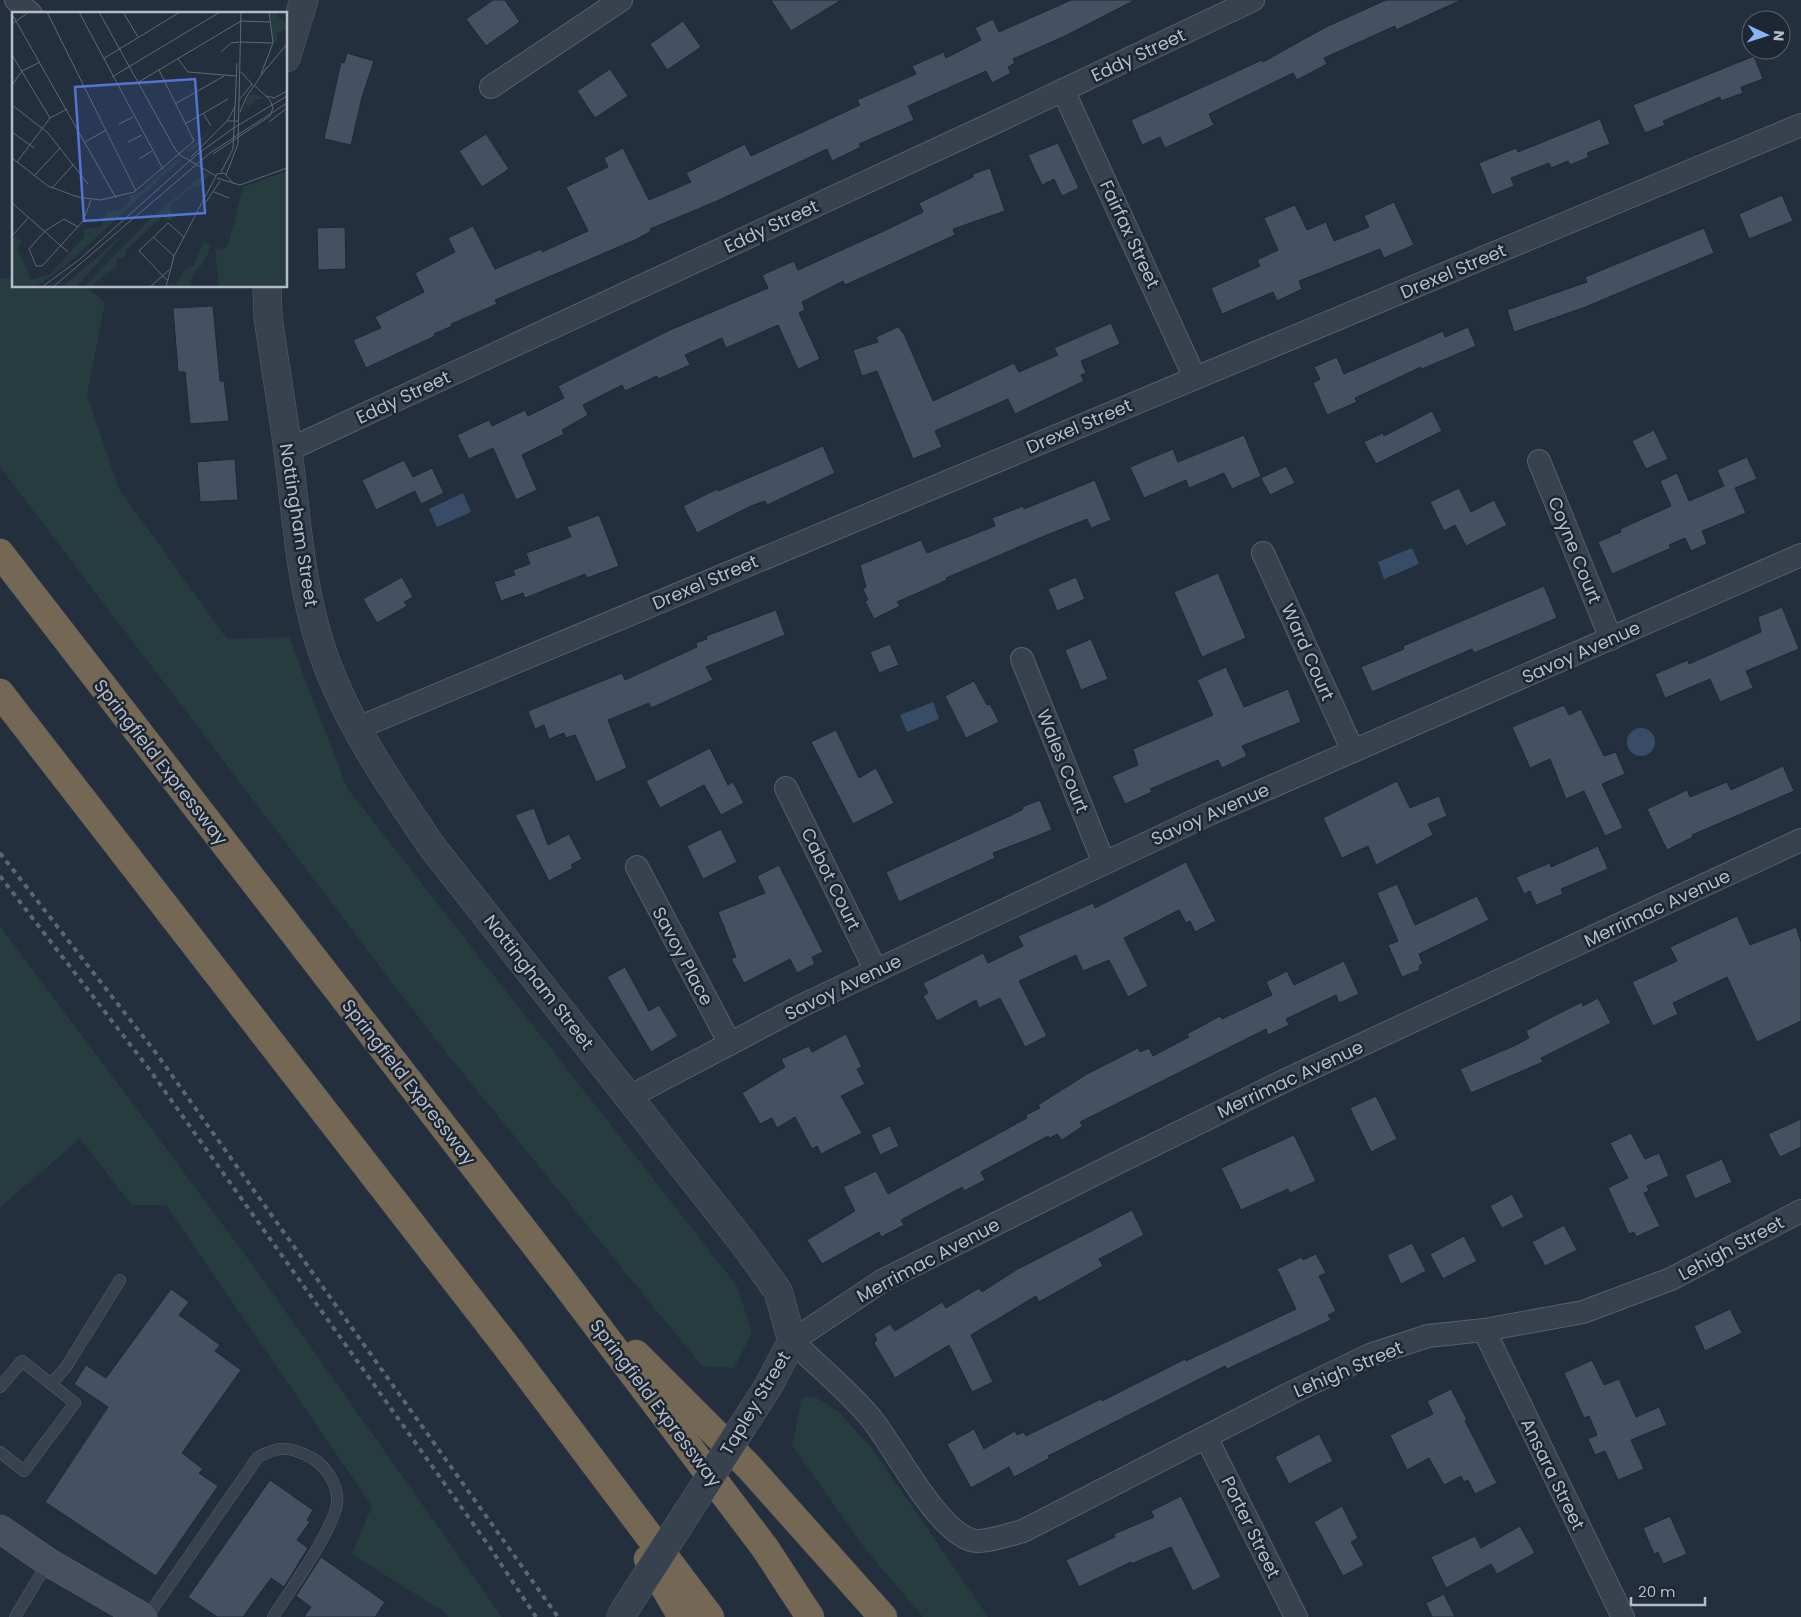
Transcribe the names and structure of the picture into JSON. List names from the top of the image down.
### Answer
{
  "streets": {
    "highway": ["Springfield Expressway"],
    "street": [
      "Eddy Street",
      "Fairfax Street",
      "Drexel Street",
      "Nottingham Street",
      "Coyne Court",
      "Ward Court",
      "Savoy Avenue",
      "Wales Court",
      "Cabot Court",
      "Merrimac Avenue",
      "Savoy Place",
      "Lehigh Street",
      "Tapley Street",
      "Ansara Street",
      "Porter Street"
    ]
  },
  "crossings": [
    ["Eddy Street", "Fairfax Street"],
    ["Eddy Street", "Nottingham Street"],
    ["Fairfax Street", "Drexel Street"],
    ["Drexel Street", "Nottingham Street"],
    ["Nottingham Street", "Savoy Avenue"],
    ["Nottingham Street", "Merrimac Avenue"],
    ["Nottingham Street", "Lehigh Street"],
    ["Nottingham Street", "Tapley Street"],
    ["Coyne Court", "Savoy Avenue"],
    ["Ward Court", "Savoy Avenue"],
    ["Savoy Avenue", "Wales Court"],
    ["Savoy Avenue", "Cabot Court"],
    ["Savoy Avenue", "Savoy Place"],
    ["Merrimac Avenue", "Lehigh Street"],
    ["Merrimac Avenue", "Tapley Street"],
    ["Lehigh Street", "Tapley Street"],
    ["Lehigh Street", "Ansara Street"],
    ["Lehigh Street", "Porter Street"]
  ],
  "scale_bar": "20 m",
  "north": "right"
}
